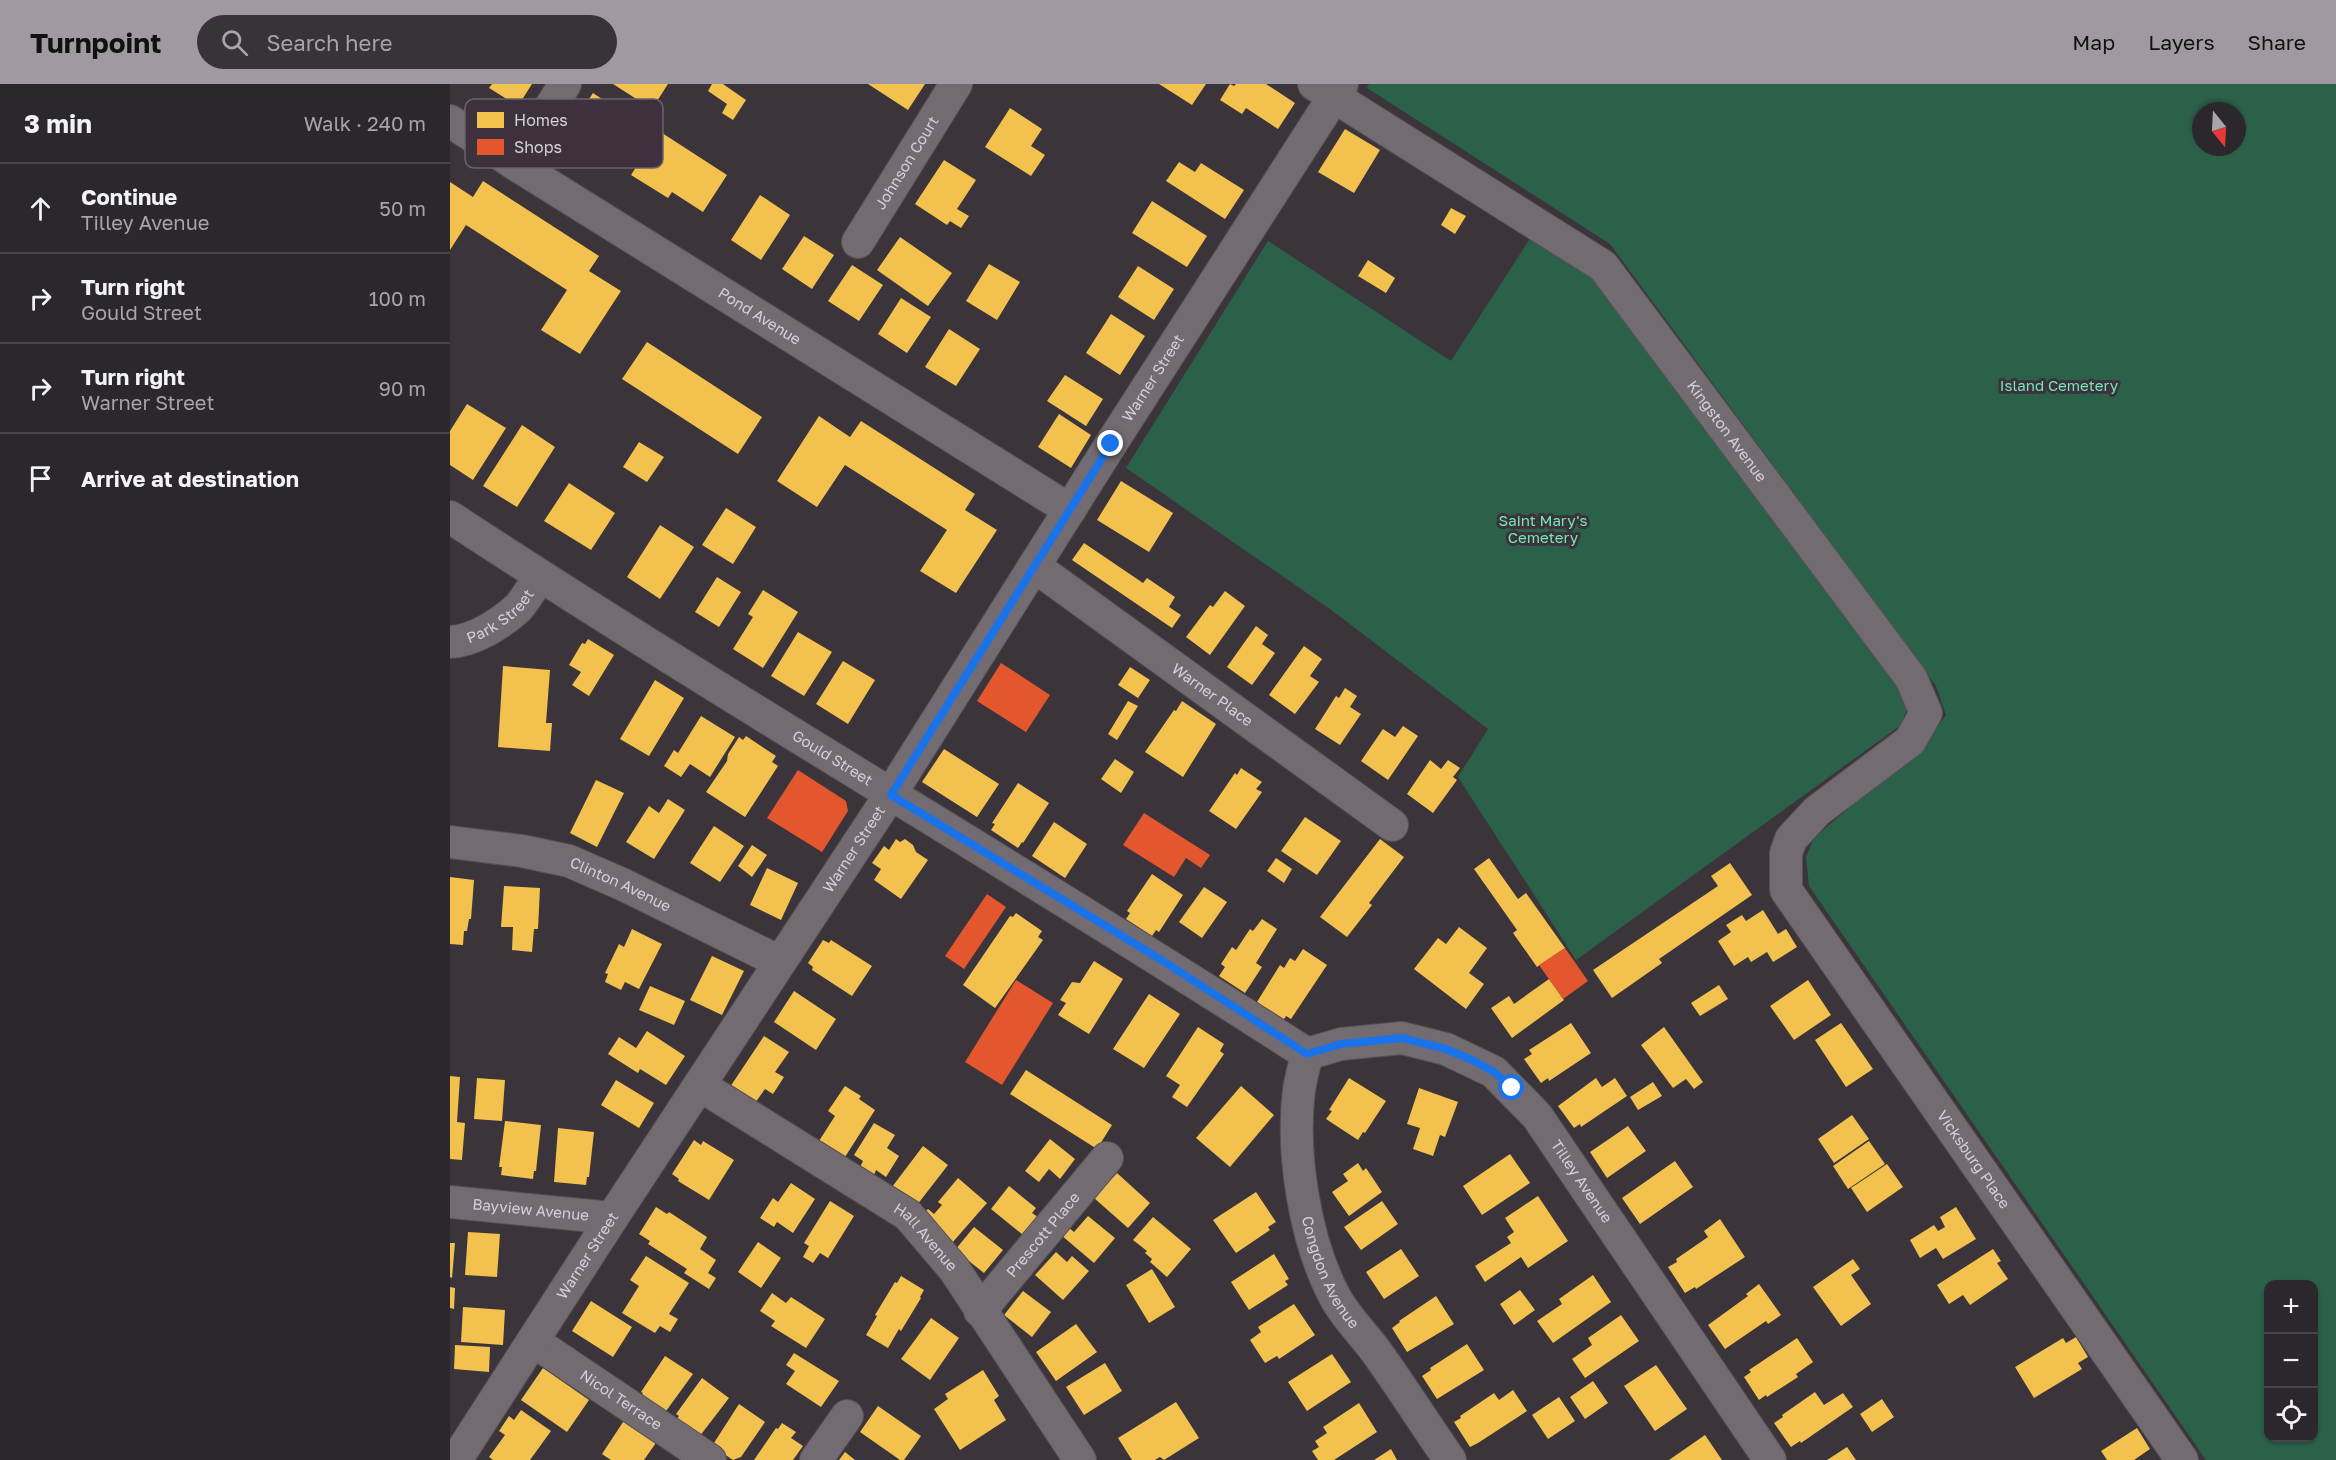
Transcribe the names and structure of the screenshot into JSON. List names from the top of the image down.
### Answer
{
  "streets": {
    "street": [
      "Johnson Court",
      "Pond Avenue",
      "Warner Street",
      "Kingston Avenue",
      "Park Street",
      "Warner Place",
      "Gould Street",
      "Clinton Avenue",
      "Vicksburg Place",
      "Tilley Avenue",
      "Bayview Avenue",
      "Prescott Place",
      "Hall Avenue",
      "Congdon Avenue",
      "Nicol Terrace"
    ]
  },
  "crossings": [
    ["Pond Avenue", "Warner Street"],
    ["Warner Street", "Kingston Avenue"],
    ["Warner Street", "Warner Place"],
    ["Warner Street", "Gould Street"],
    ["Warner Street", "Clinton Avenue"],
    ["Warner Street", "Bayview Avenue"],
    ["Warner Street", "Hall Avenue"],
    ["Warner Street", "Nicol Terrace"],
    ["Kingston Avenue", "Vicksburg Place"],
    ["Park Street", "Gould Street"],
    ["Gould Street", "Tilley Avenue"],
    ["Gould Street", "Congdon Avenue"],
    ["Tilley Avenue", "Congdon Avenue"],
    ["Prescott Place", "Hall Avenue"]
  ],
  "parks": ["Island Cemetery", "Saint Mary's Cemetery"],
  "legend": ["Homes", "Shops"],
  "north": "bottom",
  "page": {
    "header": "Turnpoint",
    "search": "Search here",
    "nav": ["Map", "Layers", "Share"],
    "heading": ["3 min", "Walk · 240 m"],
    "list": [
      ["Continue", "Tilley Avenue", "50 m"],
      ["Turn right", "Gould Street", "100 m"],
      ["Turn right", "Warner Street", "90 m"],
      "Arrive at destination"
    ],
    "map_buttons": ["+", "−"]
  }
}
